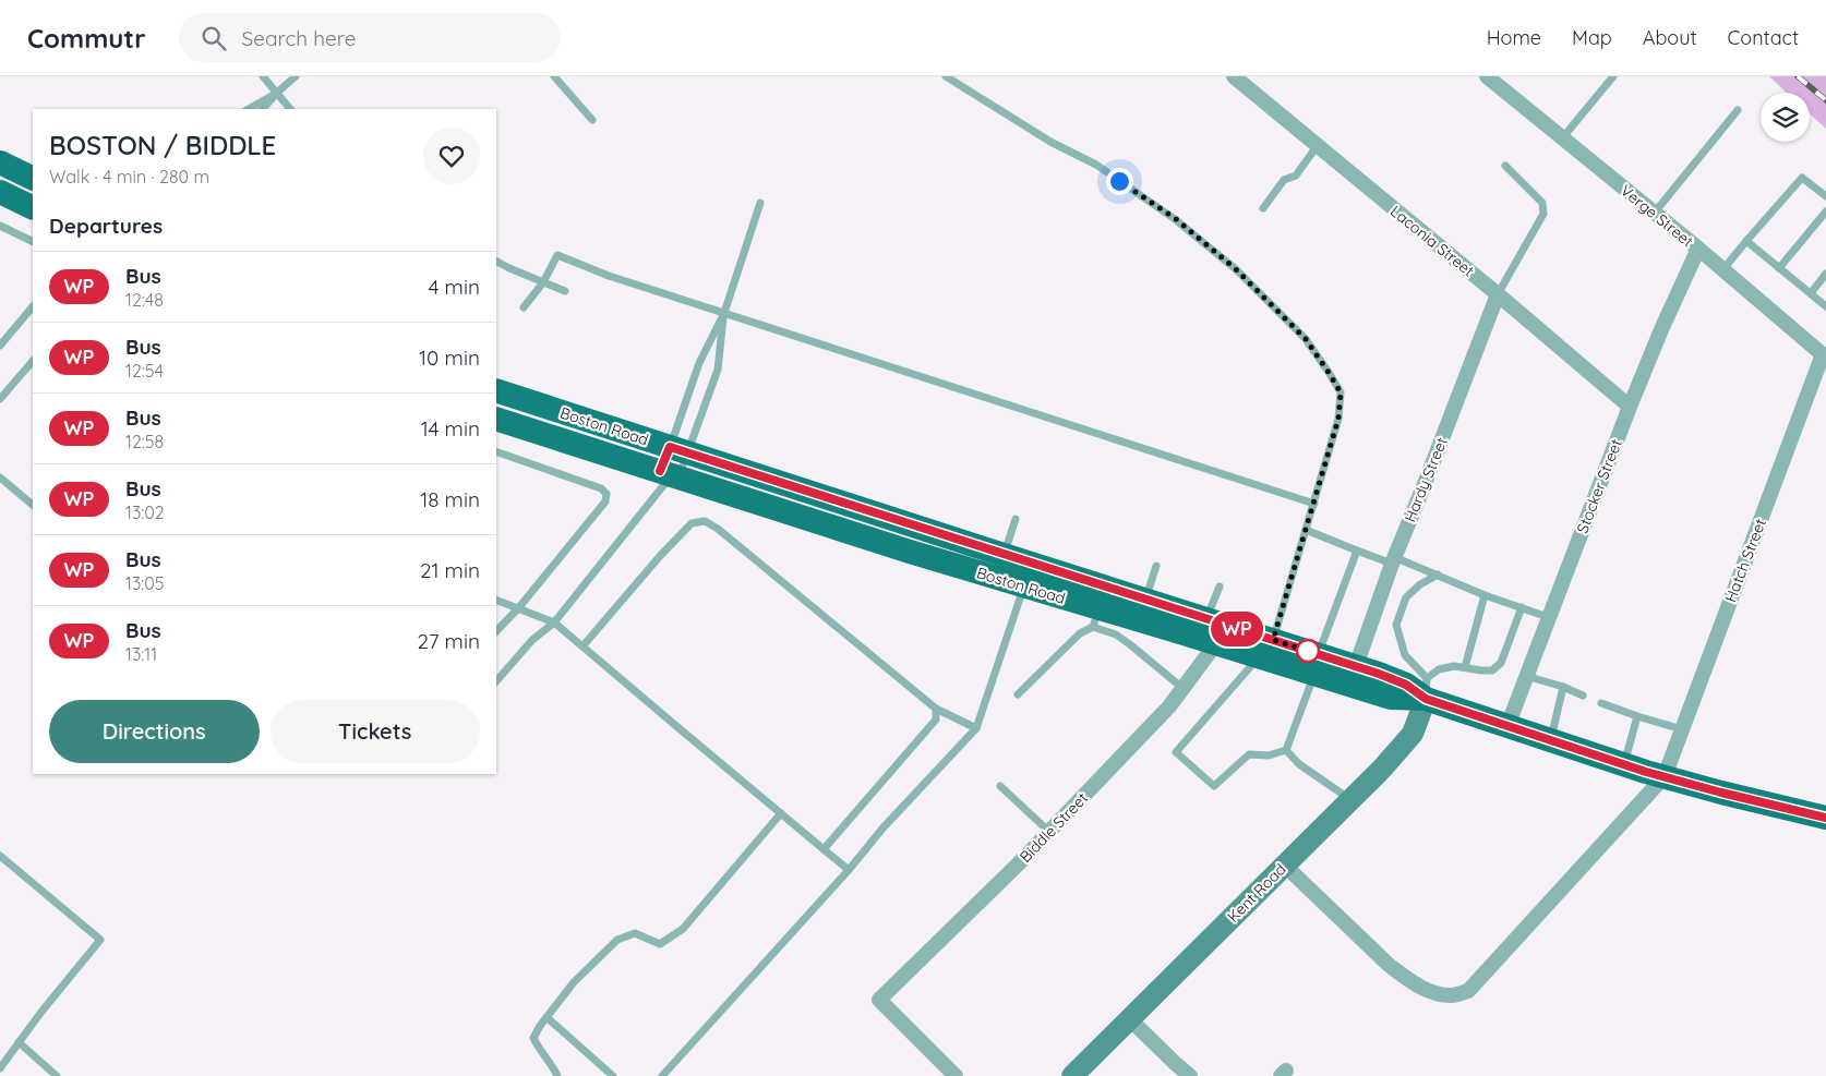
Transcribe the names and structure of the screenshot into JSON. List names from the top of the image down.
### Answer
{
  "streets": {
    "main road": ["Boston Road"],
    "street": [
      "Verge Street",
      "Laconia Street",
      "Hardy Street",
      "Stocker Street",
      "Hatch Street",
      "Biddle Street",
      "Kent Road"
    ]
  },
  "crossings": [
    ["Verge Street", "Stocker Street"],
    ["Verge Street", "Hatch Street"],
    ["Laconia Street", "Hardy Street"],
    ["Laconia Street", "Stocker Street"],
    ["Boston Road", "Hardy Street"],
    ["Boston Road", "Stocker Street"],
    ["Boston Road", "Hatch Street"],
    ["Boston Road", "Biddle Street"],
    ["Boston Road", "Kent Road"]
  ],
  "lines": ["bus line WP"],
  "page": {
    "header": "Commutr",
    "search": "Search here",
    "nav": [
      "Home",
      "Map",
      "About",
      "Contact"
    ],
    "on_map": "WP",
    "heading": [
      ["BOSTON / BIDDLE", "Walk · 4 min · 280 m"],
      "Departures"
    ],
    "list": [
      {
        "mark": "WP",
        "name": "Bus",
        "note": "12:48",
        "value": "4 min"
      },
      {
        "mark": "WP",
        "name": "Bus",
        "note": "12:54",
        "value": "10 min"
      },
      {
        "mark": "WP",
        "name": "Bus",
        "note": "12:58",
        "value": "14 min"
      },
      {
        "mark": "WP",
        "name": "Bus",
        "note": "13:02",
        "value": "18 min"
      },
      {
        "mark": "WP",
        "name": "Bus",
        "note": "13:05",
        "value": "21 min"
      },
      {
        "mark": "WP",
        "name": "Bus",
        "note": "13:11",
        "value": "27 min"
      }
    ],
    "buttons": ["Directions", "Tickets"]
  }
}
